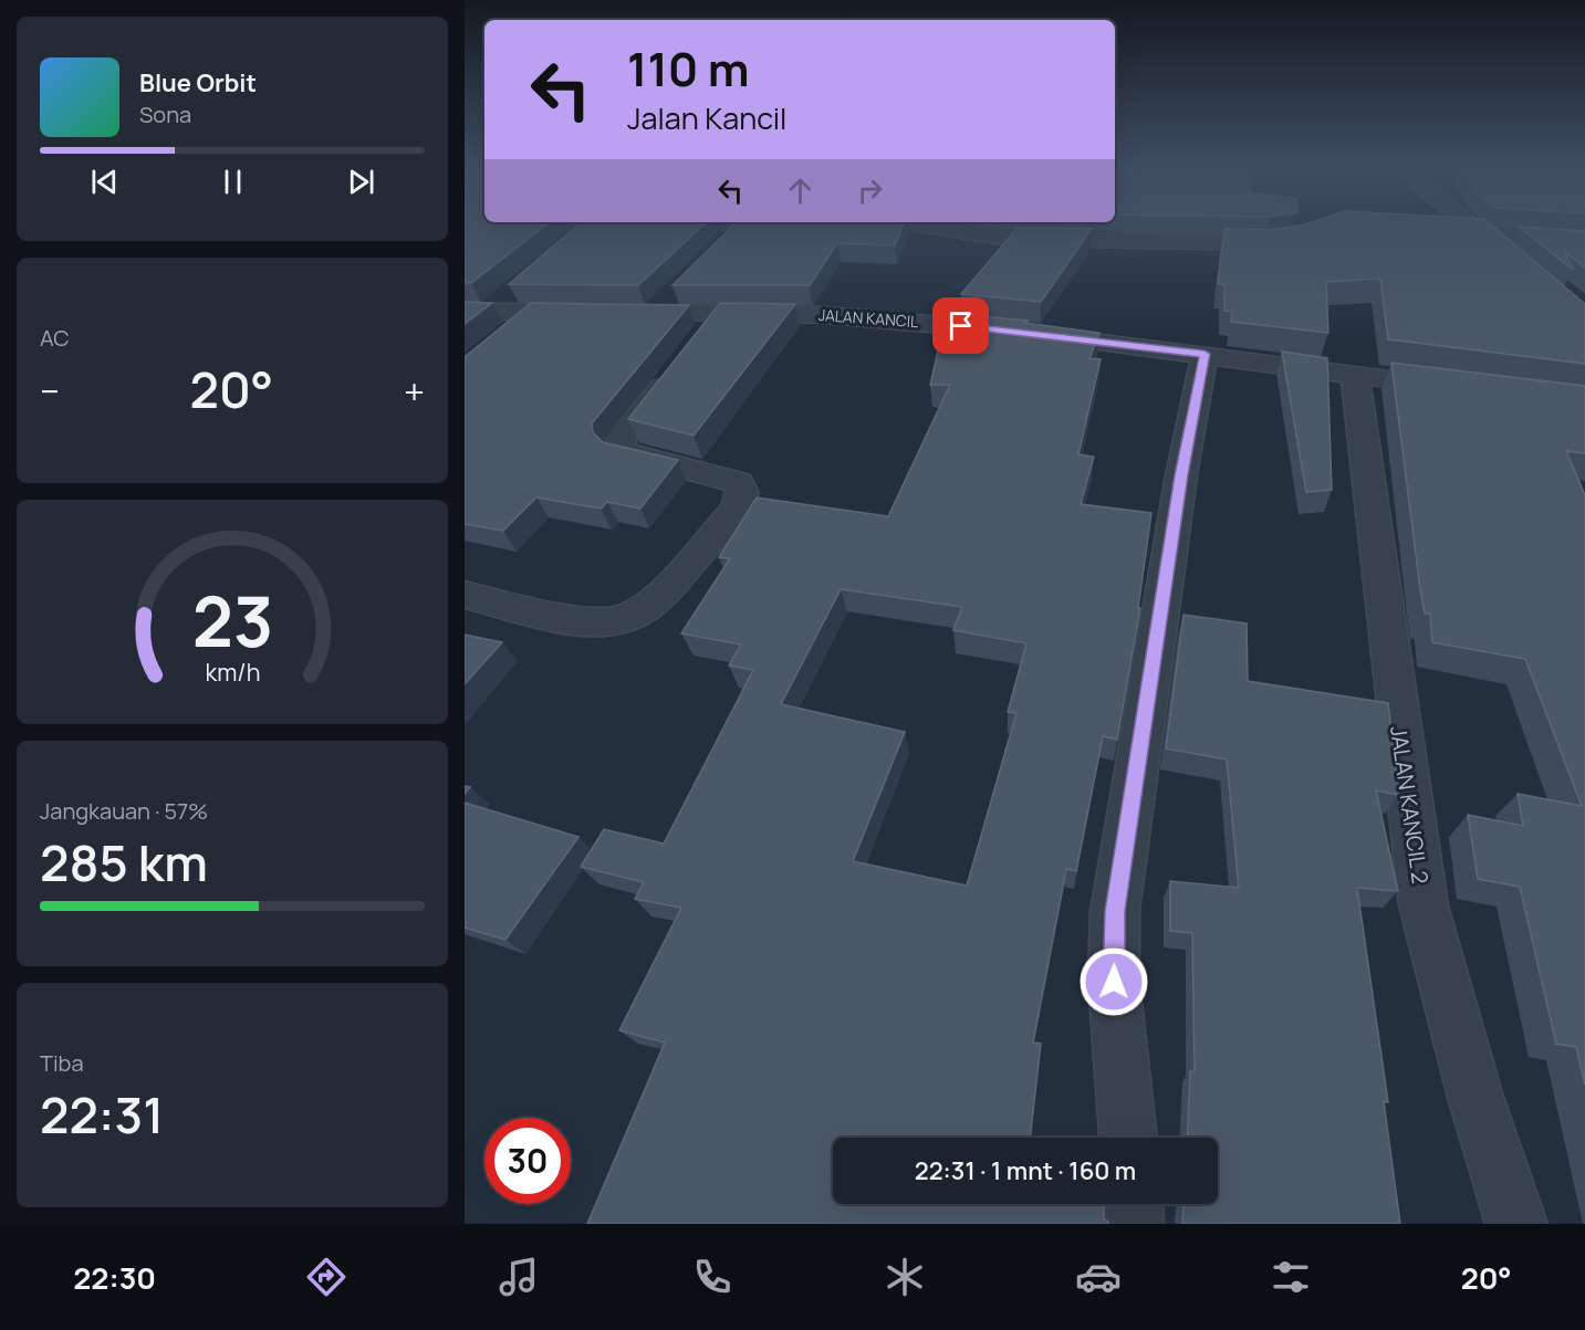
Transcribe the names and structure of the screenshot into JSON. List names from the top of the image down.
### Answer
{
  "streets": {
    "street": ["JALAN KANCIL", "JALAN KANCIL 2"]
  },
  "crossings": [
    ["JALAN KANCIL", "JALAN KANCIL 2"]
  ],
  "page": {
    "turn": ["110 m", "Jalan Kancil"],
    "song": ["Blue Orbit", "Sona"],
    "tile": [
      "AC",
      ["Jangkauan · 57%", "285 km"],
      ["Tiba", "22:31"]
    ],
    "heat": ["−", "20°", "+"],
    "limit": "30",
    "trip": "22:31 · 1 mnt · 160 m",
    "tabs": ["22:30", "20°"],
    "gauge": ["23", "km/h"]
  }
}
